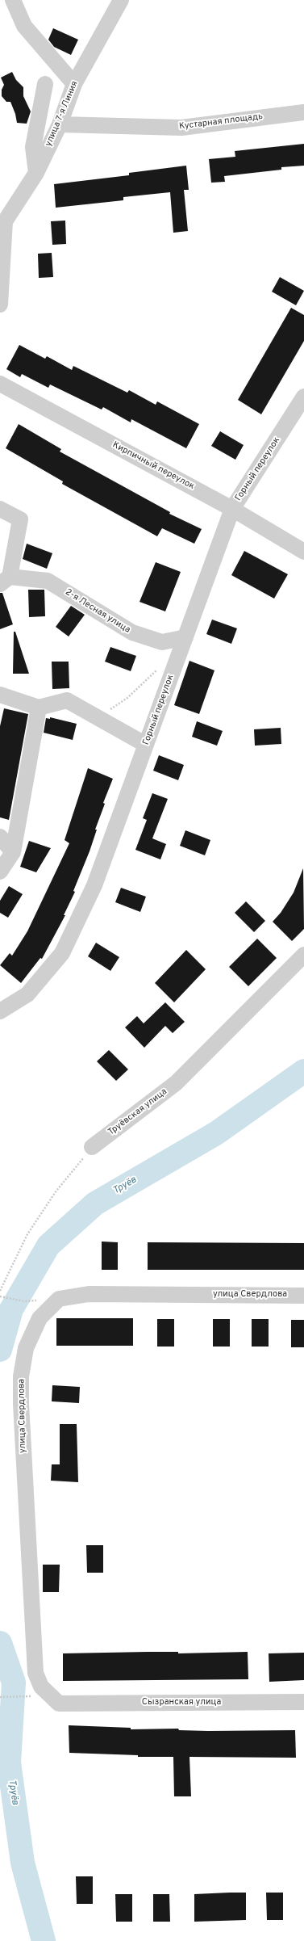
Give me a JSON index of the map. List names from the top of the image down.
{
  "streets": {
    "street": [
      "улица 7-я Линия",
      "Кустарная площадь",
      "Кирпичный переулок",
      "Горный переулок",
      "2-я Лесная улица",
      "Труёвская улица",
      "улица Свердлова",
      "Сызранская улица"
    ]
  },
  "crossings": [
    ["улица 7-я Линия", "Кустарная площадь"],
    ["Кирпичный переулок", "Горный переулок"],
    ["Горный переулок", "2-я Лесная улица"],
    ["улица Свердлова", "Сызранская улица"]
  ],
  "water": ["Труёв"]
}
